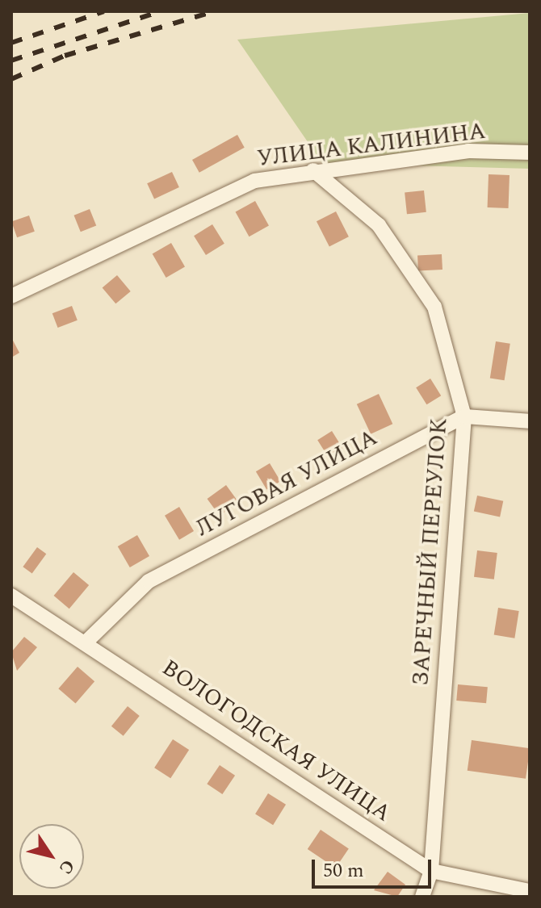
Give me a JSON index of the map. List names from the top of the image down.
{
  "streets": {
    "street": [
      "УЛИЦА КАЛИНИНА",
      "ЛУГОВАЯ УЛИЦА",
      "ЗАРЕЧНЫЙ ПЕРЕУЛОК",
      "ВОЛОГОДСКАЯ УЛИЦА"
    ]
  },
  "crossings": [
    ["УЛИЦА КАЛИНИНА", "ЗАРЕЧНЫЙ ПЕРЕУЛОК"],
    ["ЛУГОВАЯ УЛИЦА", "ЗАРЕЧНЫЙ ПЕРЕУЛОК"],
    ["ЛУГОВАЯ УЛИЦА", "ВОЛОГОДСКАЯ УЛИЦА"],
    ["ЗАРЕЧНЫЙ ПЕРЕУЛОК", "ВОЛОГОДСКАЯ УЛИЦА"]
  ],
  "scale_bar": "50 m",
  "north": "bottom right"
}
